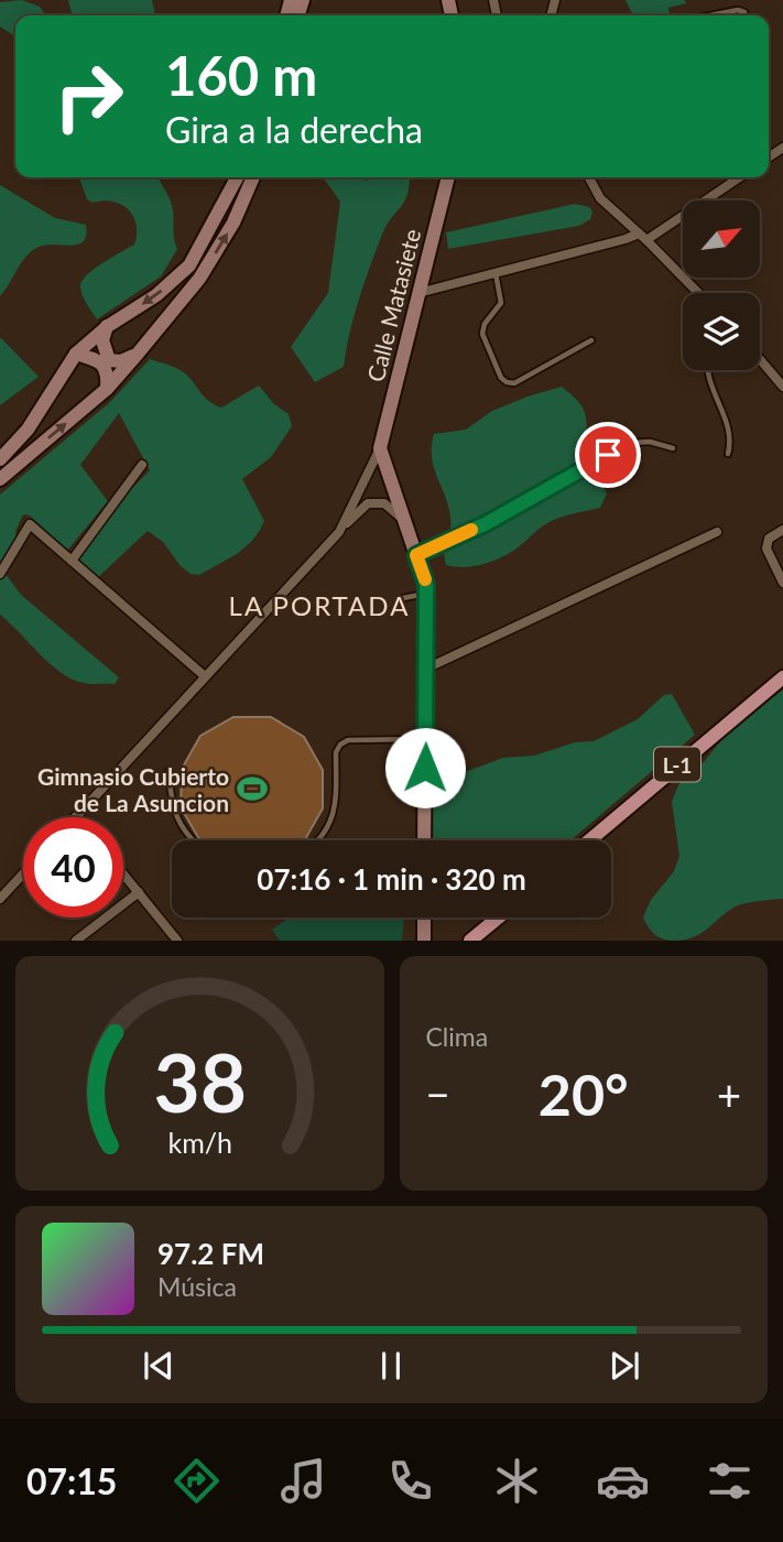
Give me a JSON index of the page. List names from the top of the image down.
{
  "streets": {
    "main road": ["L-1"],
    "street": ["Calle Matasiete"]
  },
  "districts": ["LA PORTADA"],
  "places": {
    "sports": ["Gimnasio Cubierto de La Asuncion"]
  },
  "north": "top right",
  "page": {
    "turn": ["160 m", "Gira a la derecha"],
    "limit": "40",
    "trip": "07:16 · 1 min · 320 m",
    "tile": "Clima",
    "heat": ["−", "20°", "+"],
    "song": ["97.2 FM", "Música"],
    "tabs": "07:15",
    "gauge": ["38", "km/h"]
  }
}
